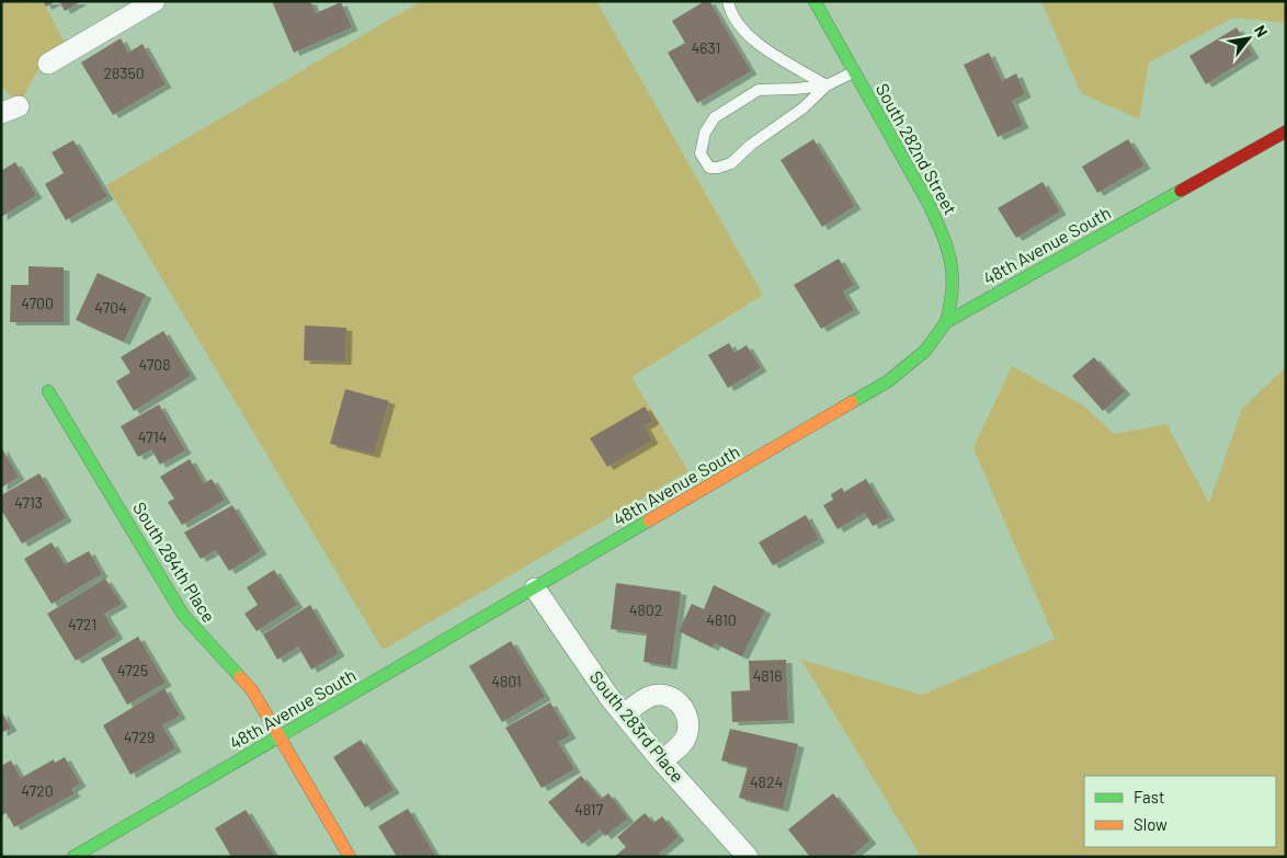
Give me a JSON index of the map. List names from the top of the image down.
{
  "streets": {
    "street": [
      "South 282nd Street",
      "48th Avenue South",
      "South 284th Place",
      "South 283rd Place"
    ]
  },
  "crossings": [
    ["South 282nd Street", "48th Avenue South"],
    ["48th Avenue South", "South 284th Place"],
    ["48th Avenue South", "South 283rd Place"]
  ],
  "house_numbers": [
    "4631",
    "28350",
    "4700",
    "4704",
    "4708",
    "4714",
    "4713",
    "4802",
    "4810",
    "4721",
    "4725",
    "4816",
    "4801",
    "4729",
    "4824",
    "4720",
    "4817"
  ],
  "legend": ["Fast", "Slow"],
  "north": "top right"
}
